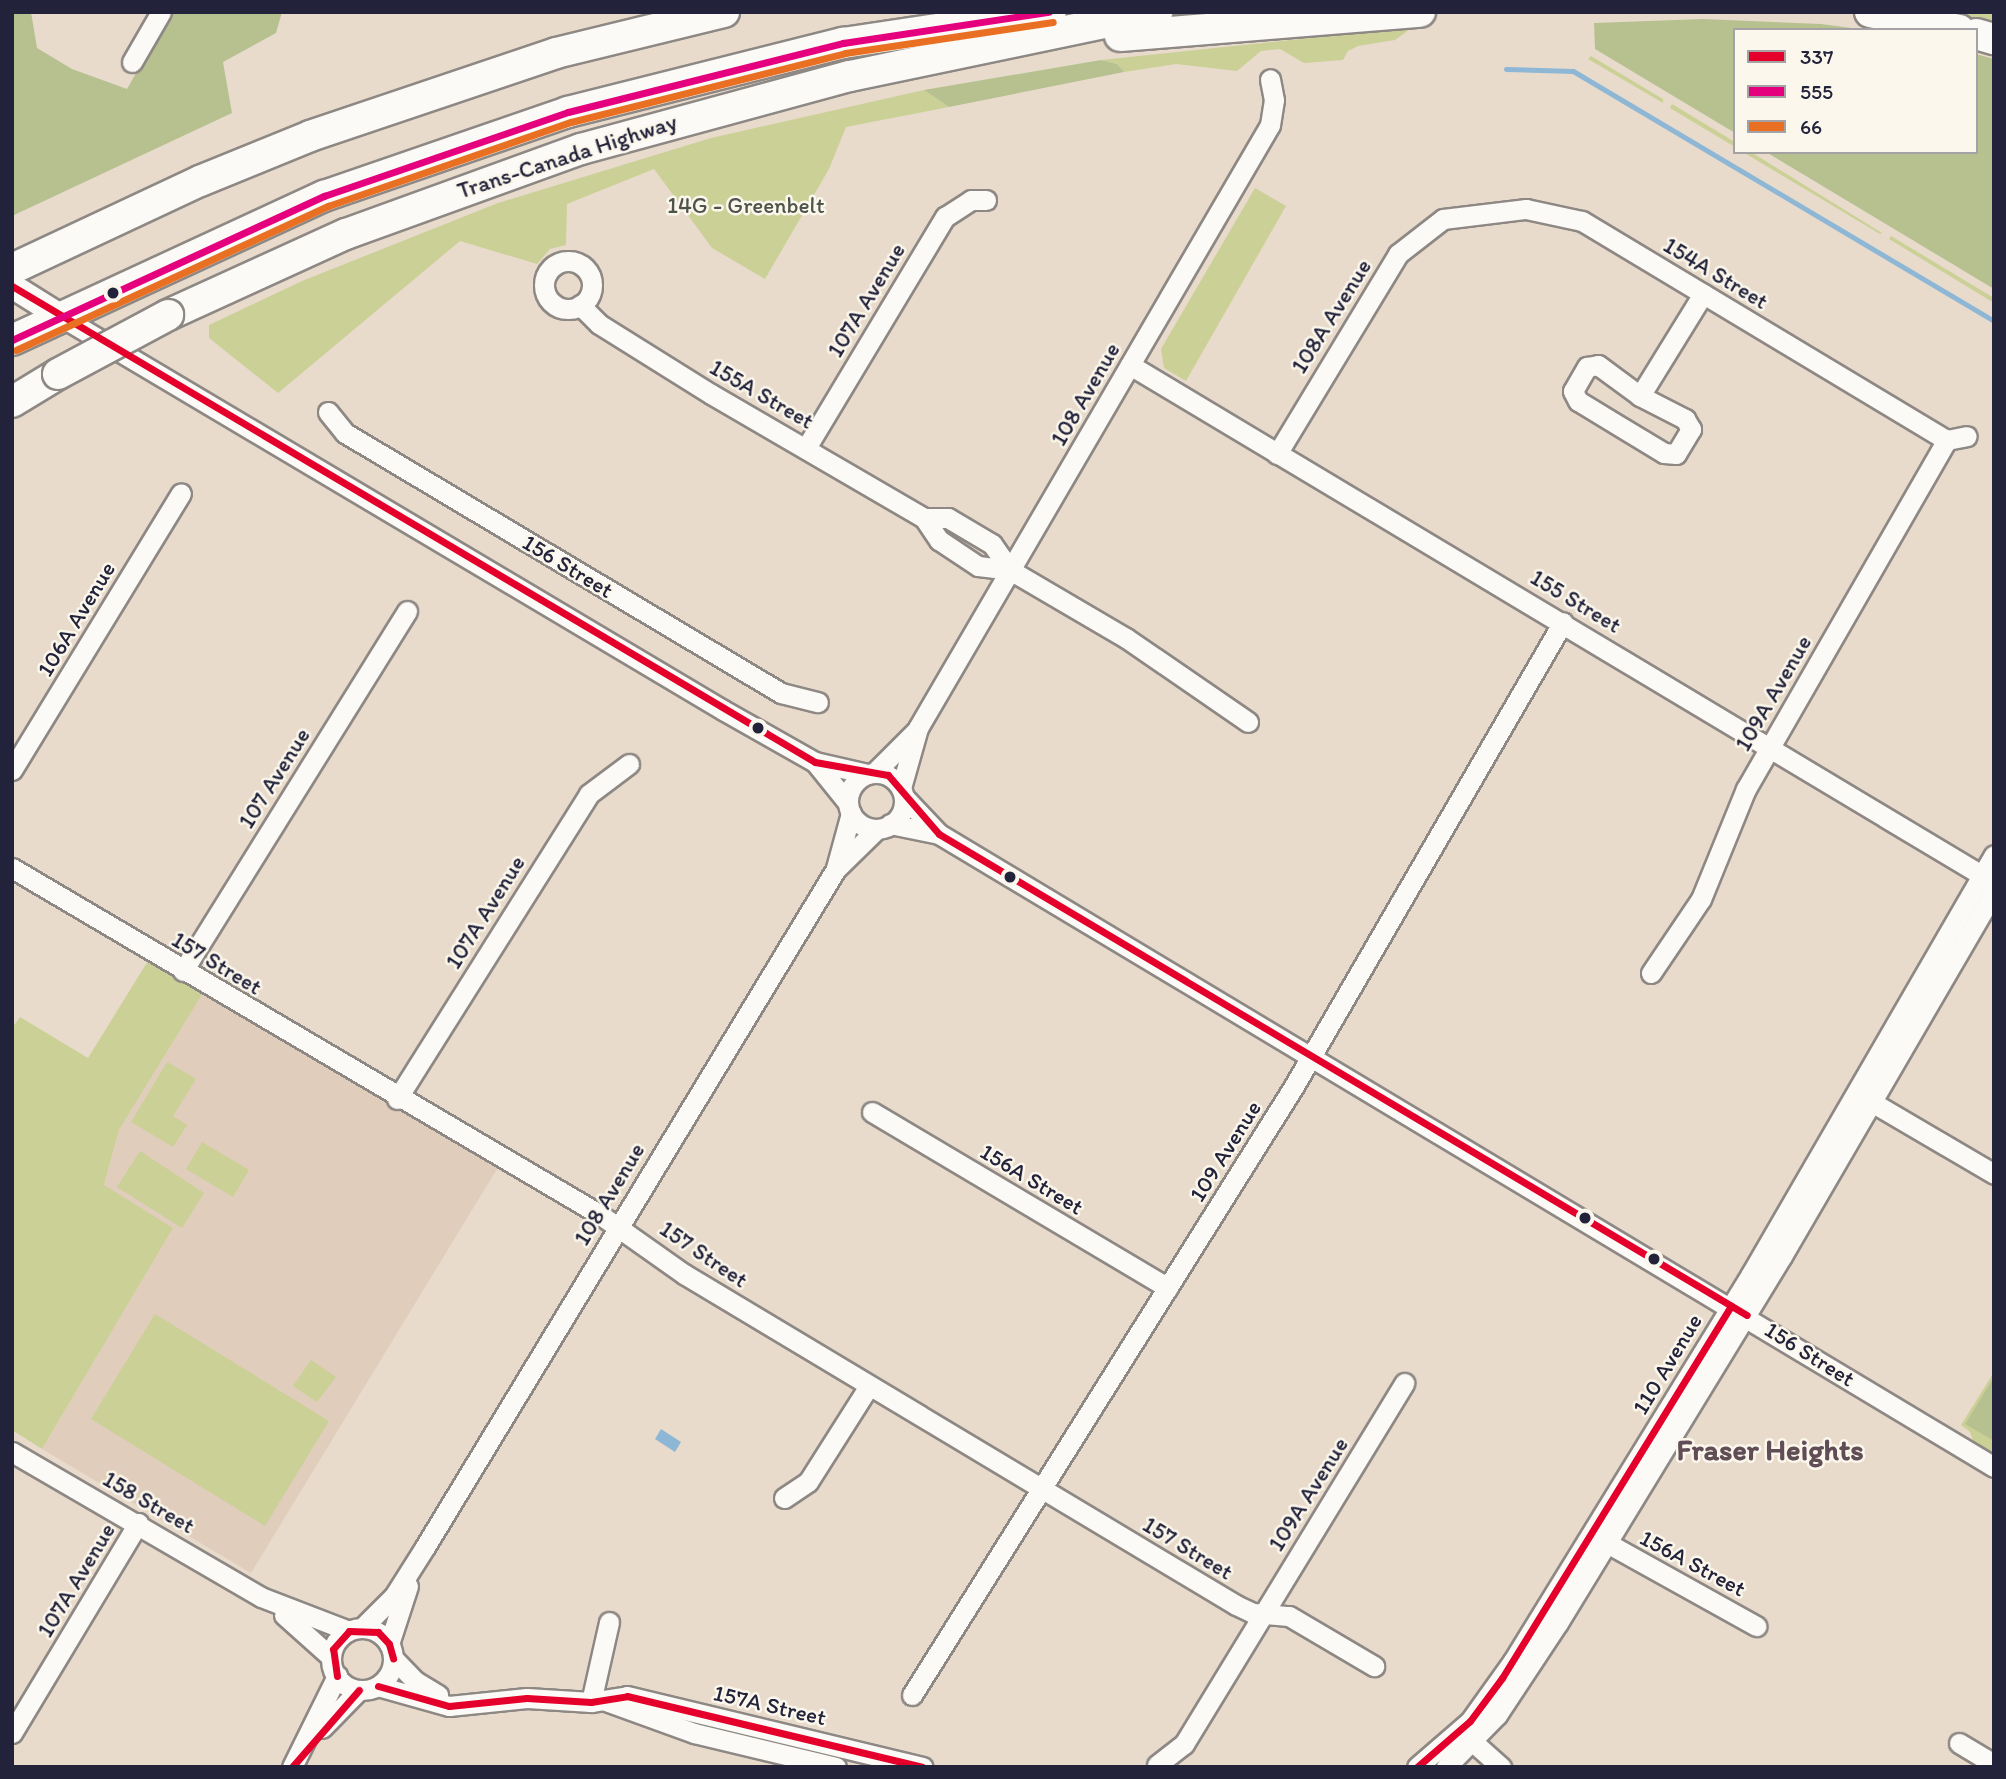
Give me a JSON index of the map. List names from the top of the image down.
{
  "streets": {
    "highway": ["Trans-Canada Highway"],
    "main road": ["156 Street"],
    "street": [
      "154A Street",
      "107A Avenue",
      "108A Avenue",
      "155A Street",
      "108 Avenue",
      "155 Street",
      "106A Avenue",
      "109A Avenue",
      "107 Avenue",
      "157 Street",
      "109 Avenue",
      "156A Street",
      "110 Avenue",
      "158 Street",
      "157A Street"
    ]
  },
  "crossings": [
    ["154A Street", "108A Avenue"],
    ["154A Street", "109A Avenue"],
    ["107A Avenue", "155A Street"],
    ["107A Avenue", "157 Street"],
    ["107A Avenue", "158 Street"],
    ["108A Avenue", "155 Street"],
    ["155A Street", "108 Avenue"],
    ["108 Avenue", "156 Street"],
    ["108 Avenue", "155 Street"],
    ["108 Avenue", "157 Street"],
    ["108 Avenue", "158 Street"],
    ["108 Avenue", "157A Street"],
    ["156 Street", "109 Avenue"],
    ["156 Street", "110 Avenue"],
    ["155 Street", "109A Avenue"],
    ["155 Street", "109 Avenue"],
    ["155 Street", "110 Avenue"],
    ["109A Avenue", "157 Street"],
    ["107 Avenue", "157 Street"],
    ["157 Street", "109 Avenue"],
    ["109 Avenue", "156A Street"],
    ["156A Street", "110 Avenue"],
    ["158 Street", "157A Street"]
  ],
  "districts": ["Fraser Heights"],
  "parks": ["14G - Greenbelt"],
  "lines": ["transit line 555", "transit line 66", "transit line 337"],
  "legend": ["337", "555", "66"]
}
